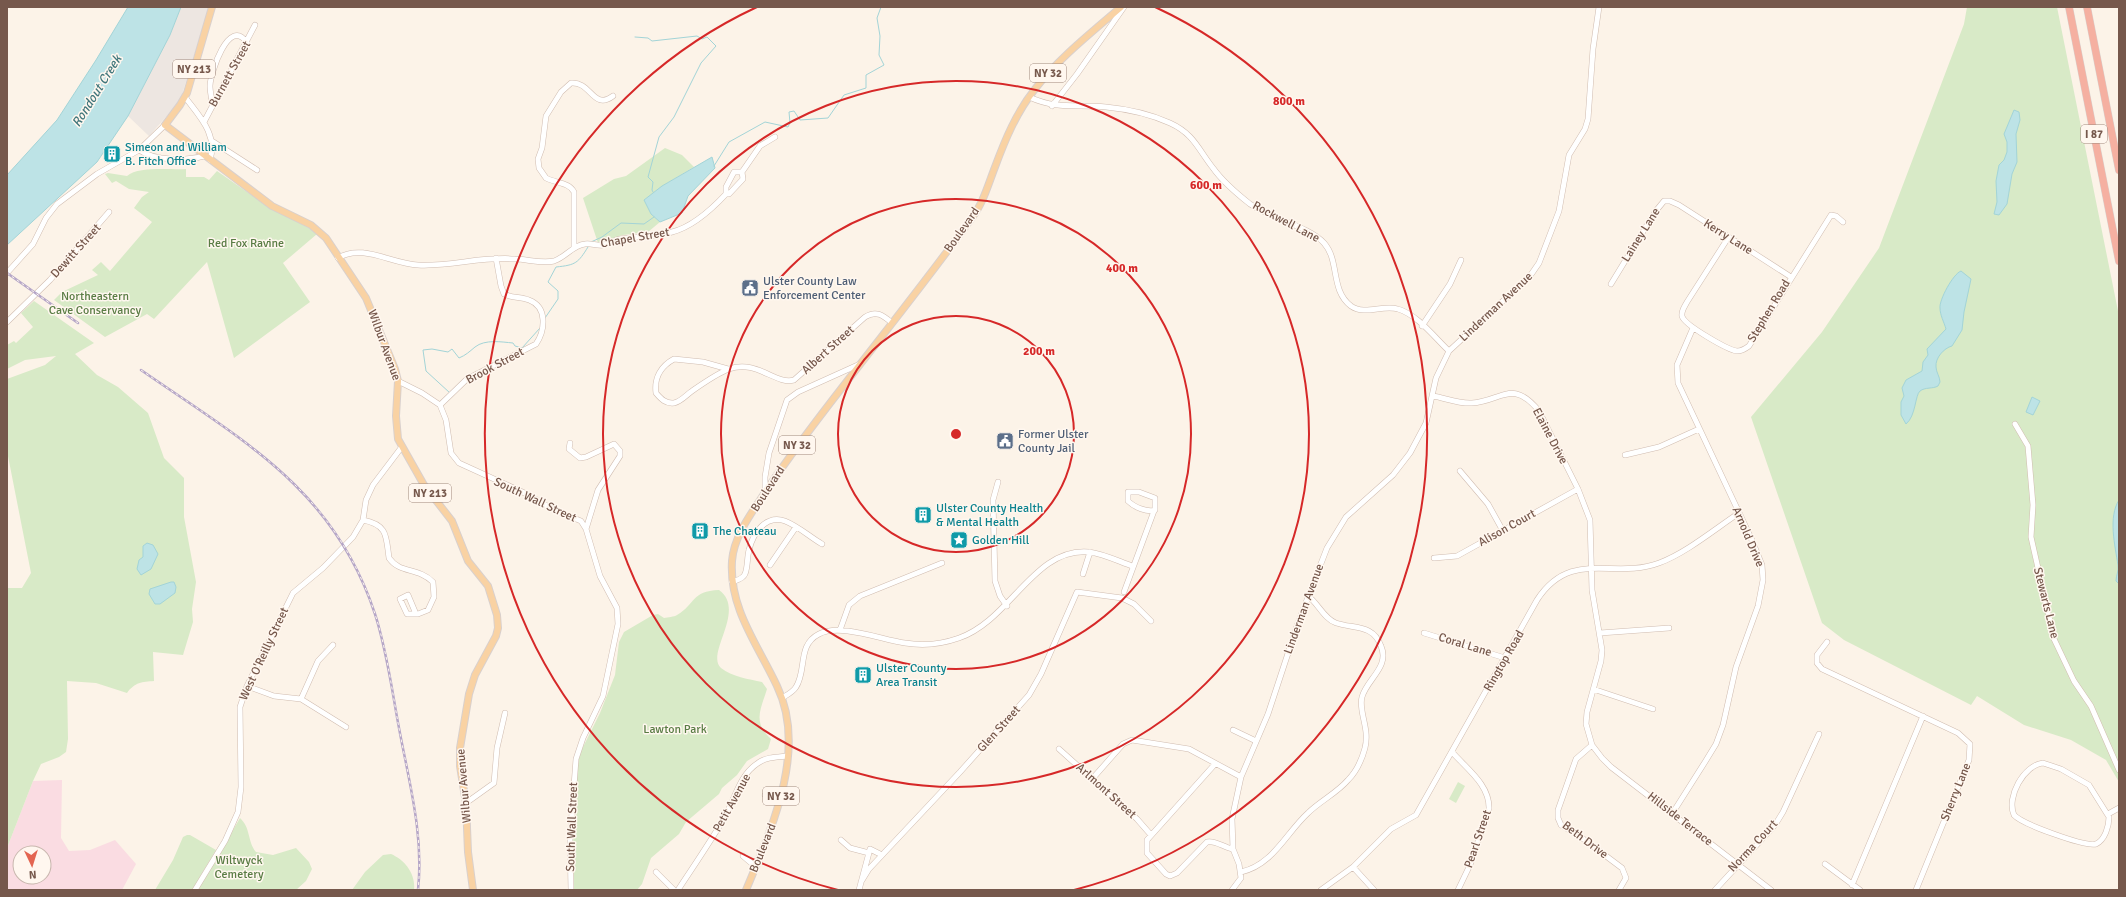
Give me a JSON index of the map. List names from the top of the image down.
{
  "streets": {
    "highway": ["I 87"],
    "main road": [
      "NY 213",
      "NY 32",
      "Boulevard",
      "Wilbur Avenue"
    ],
    "street": [
      "Burnett Street",
      "Rockwell Lane",
      "Lainey Lane",
      "Kerry Lane",
      "Chapel Street",
      "Dewitt Street",
      "Linderman Avenue",
      "Stephen Road",
      "Albert Street",
      "Brook Street",
      "Elaine Drive",
      "South Wall Street",
      "Alison Court",
      "Arnold Drive",
      "Stewarts Lane",
      "Coral Lane",
      "West O'Reilly Street",
      "Ringtop Road",
      "Glen Street",
      "Arlmont Street",
      "Sherry Lane",
      "Petit Avenue",
      "Hillside Terrace",
      "Pearl Street",
      "Beth Drive",
      "Norma Court"
    ]
  },
  "crossings": [
    ["NY 213", "Wilbur Avenue"],
    ["NY 32", "Rockwell Lane"],
    ["NY 32", "Boulevard"],
    ["Rockwell Lane", "Boulevard"],
    ["Rockwell Lane", "Linderman Avenue"],
    ["Boulevard", "Albert Street"],
    ["Boulevard", "Petit Avenue"],
    ["Lainey Lane", "Kerry Lane"],
    ["Kerry Lane", "Stephen Road"],
    ["Chapel Street", "Wilbur Avenue"],
    ["Chapel Street", "Brook Street"],
    ["Linderman Avenue", "Elaine Drive"],
    ["Stephen Road", "Arnold Drive"],
    ["Wilbur Avenue", "West O'Reilly Street"],
    ["Brook Street", "South Wall Street"],
    ["Elaine Drive", "Alison Court"],
    ["Elaine Drive", "Ringtop Road"],
    ["Elaine Drive", "Hillside Terrace"],
    ["Elaine Drive", "Beth Drive"],
    ["Arnold Drive", "Ringtop Road"],
    ["Arnold Drive", "Hillside Terrace"],
    ["Coral Lane", "Ringtop Road"],
    ["Ringtop Road", "Pearl Street"],
    ["Hillside Terrace", "Beth Drive"],
    ["Hillside Terrace", "Norma Court"]
  ],
  "water": ["Rondout Creek"],
  "parks": [
    "Red Fox Ravine",
    "Northeastern Cave Conservancy",
    "Lawton Park",
    "Wiltwyck Cemetery"
  ],
  "places": {
    "building": [
      "Simeon and William B. Fitch Office",
      "Ulster County Health & Mental Health",
      "The Chateau",
      "Ulster County Area Transit"
    ],
    "public building": ["Ulster County Law Enforcement Center", "Former Ulster County Jail"],
    "place": ["Golden Hill"]
  },
  "north": "bottom",
  "rings": [
    "800 m",
    "600 m",
    "400 m",
    "200 m"
  ]
}
